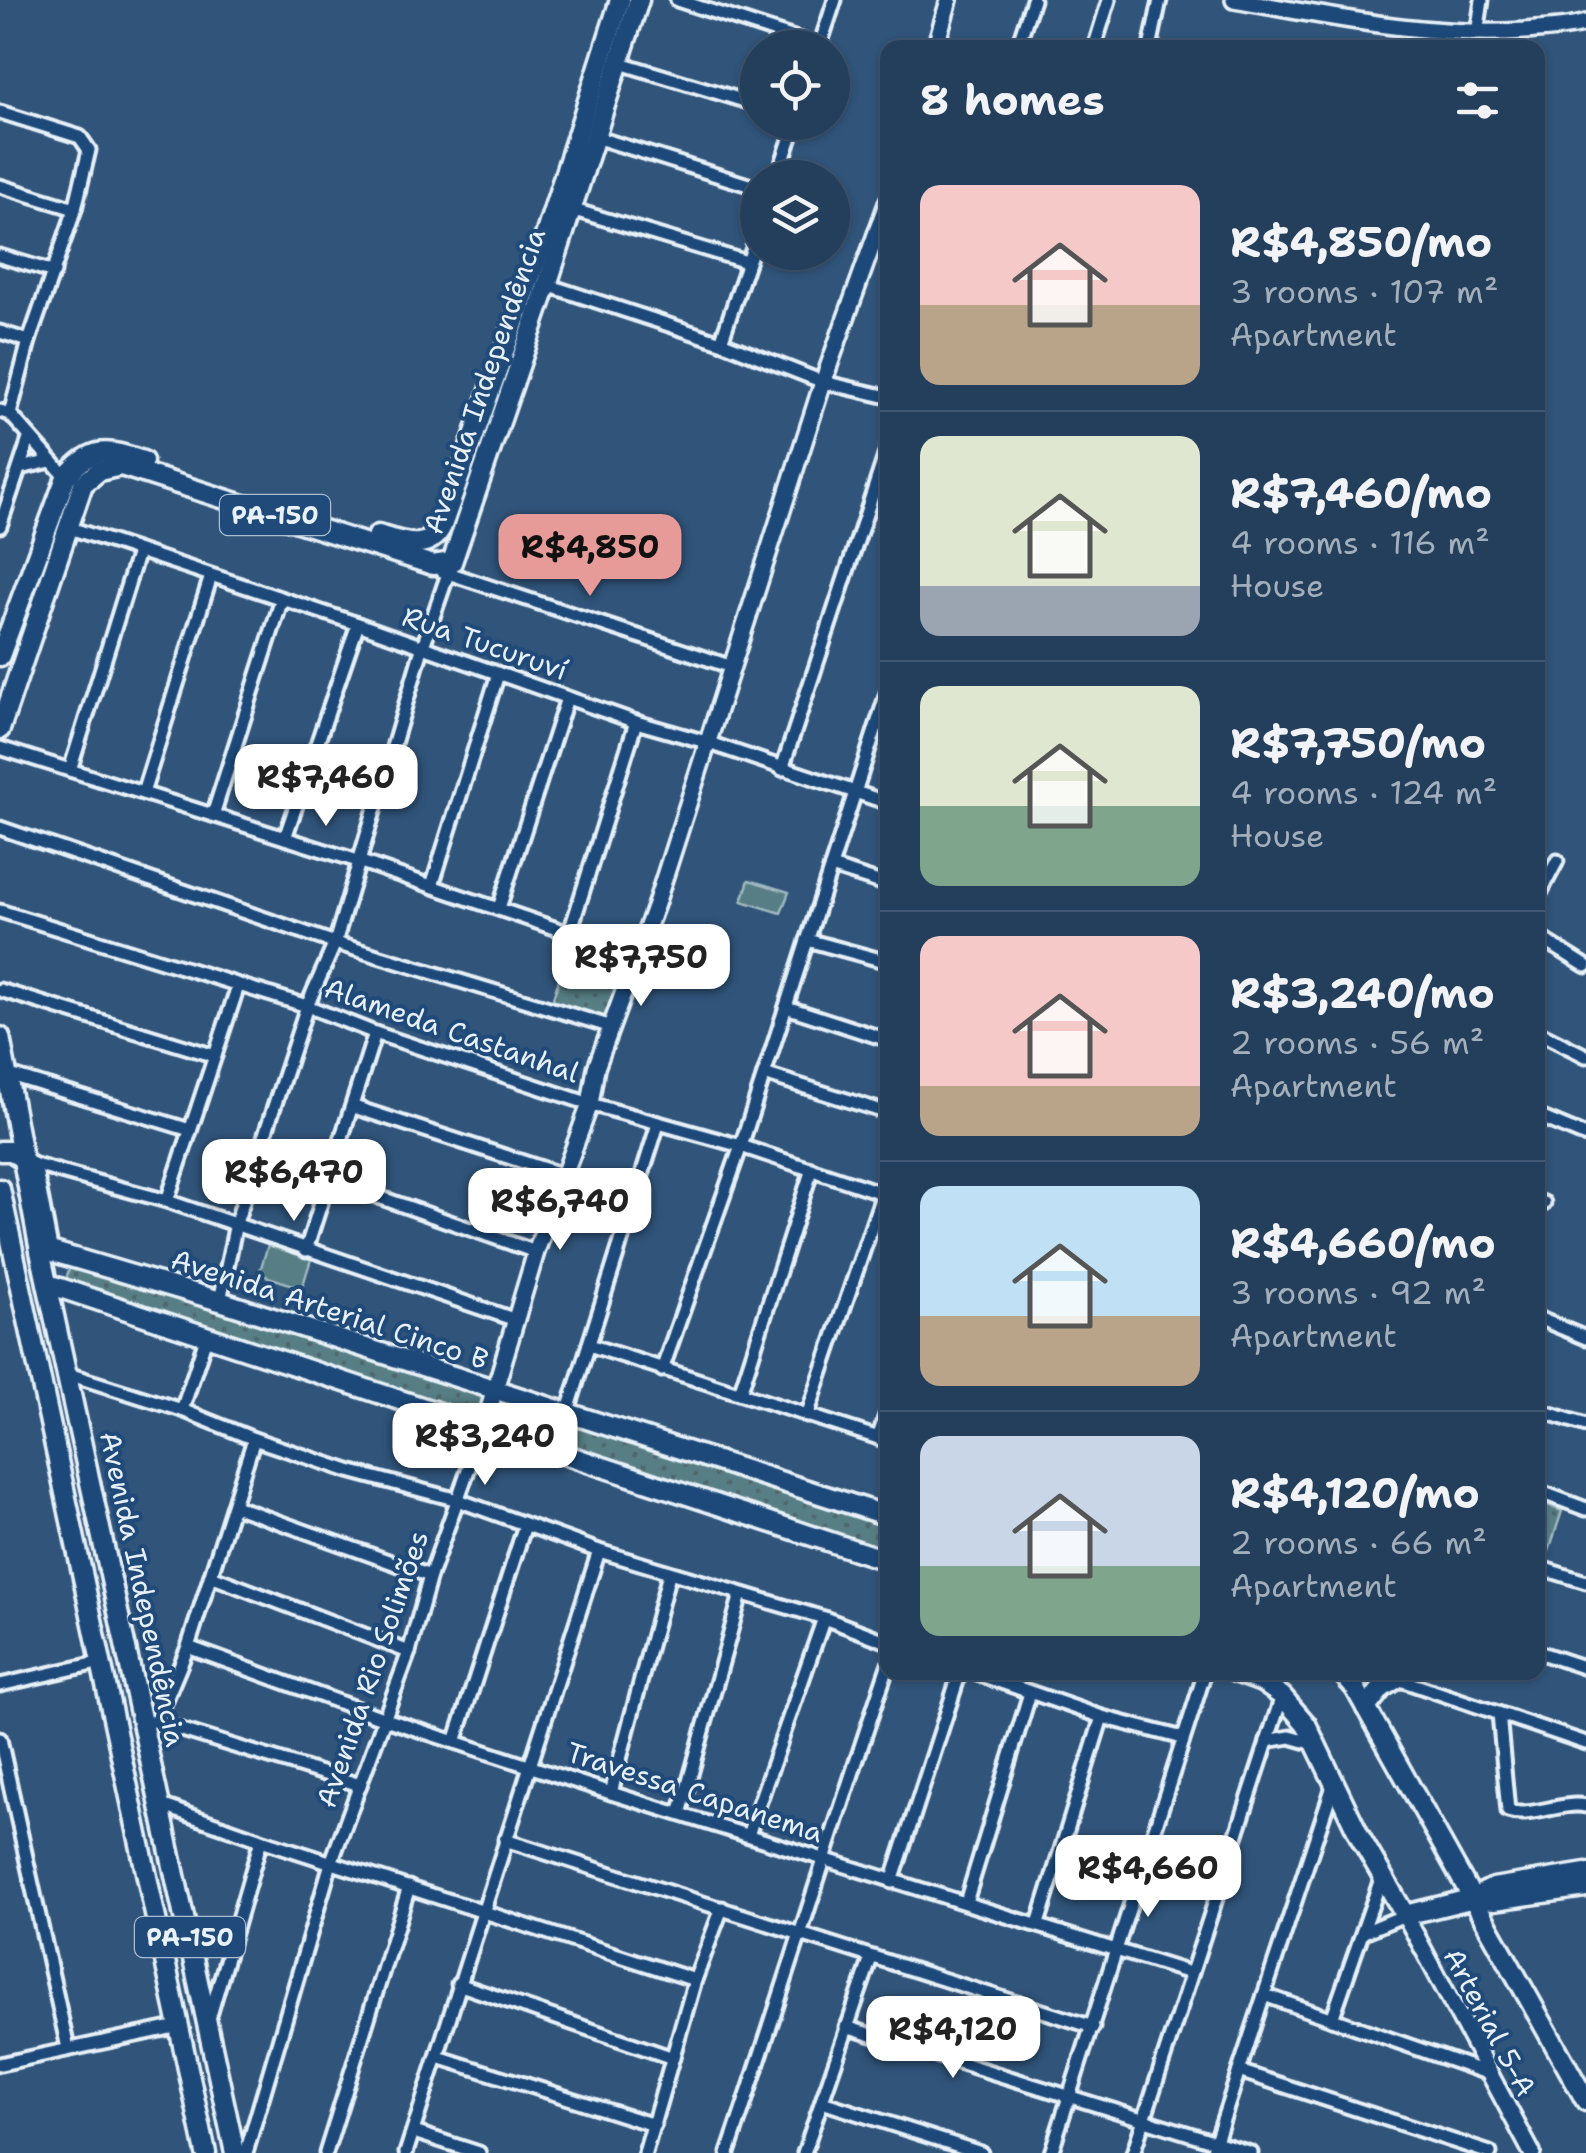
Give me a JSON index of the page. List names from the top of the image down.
{
  "streets": {
    "main road": [
      "Avenida Independência",
      "PA-150",
      "Avenida Arterial Cinco B",
      "Avenida Rio Solimões",
      "Arterial 5-A"
    ],
    "street": ["Rua Tucuruví", "Alameda Castanhal", "Travessa Capanema"]
  },
  "crossings": [
    ["Avenida Independência", "Rua Tucuruví"],
    ["Avenida Independência", "Avenida Arterial Cinco B"],
    ["Rua Tucuruví", "Avenida Rio Solimões"],
    ["Alameda Castanhal", "Avenida Rio Solimões"],
    ["Avenida Arterial Cinco B", "Avenida Rio Solimões"],
    ["Avenida Rio Solimões", "Travessa Capanema"]
  ],
  "page": {
    "heading": "8 homes",
    "list": [
      {
        "name": "R$4,850/mo",
        "note": "3 rooms · 107 m² · Apartment"
      },
      {
        "name": "R$7,460/mo",
        "note": "4 rooms · 116 m² · House"
      },
      {
        "name": "R$7,750/mo",
        "note": "4 rooms · 124 m² · House"
      },
      {
        "name": "R$3,240/mo",
        "note": "2 rooms · 56 m² · Apartment"
      },
      {
        "name": "R$4,660/mo",
        "note": "3 rooms · 92 m² · Apartment"
      },
      {
        "name": "R$4,120/mo",
        "note": "2 rooms · 66 m² · Apartment"
      }
    ],
    "price": [
      "R$4,850",
      "R$7,460",
      "R$7,750",
      "R$6,470",
      "R$6,740",
      "R$3,240",
      "R$4,660",
      "R$4,120"
    ]
  }
}
